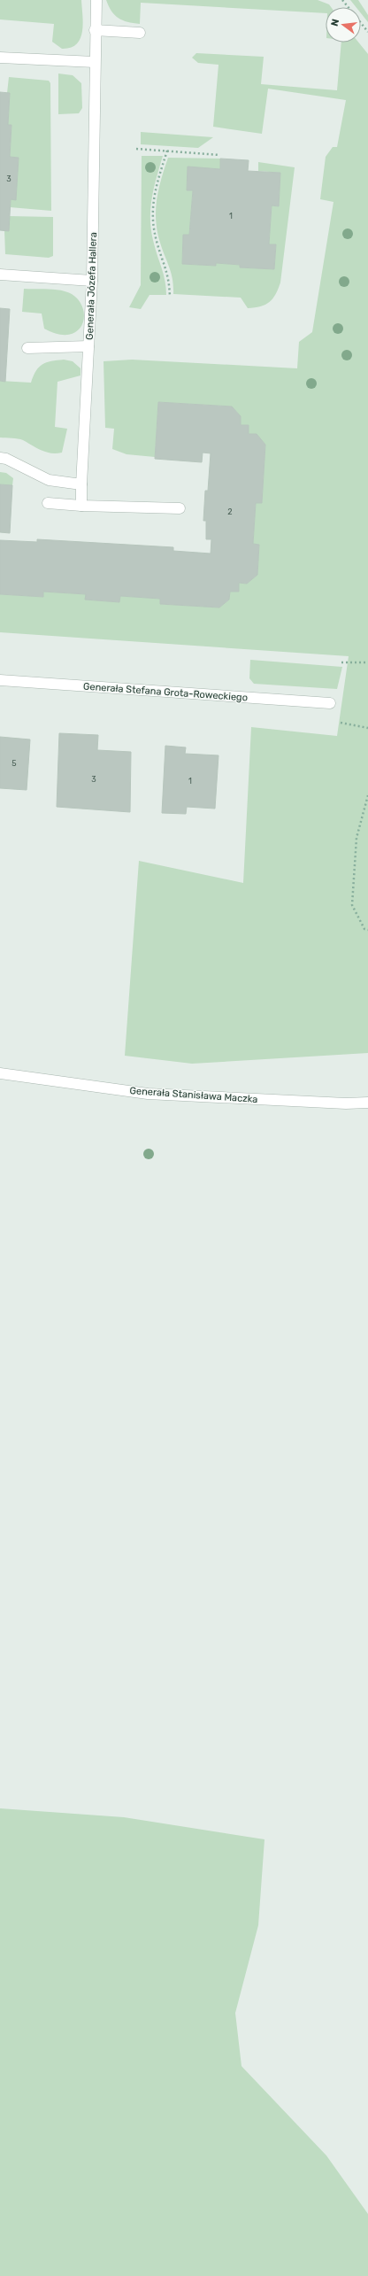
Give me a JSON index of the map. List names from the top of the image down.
{
  "streets": {
    "street": ["Generała Józefa Hallera", "Generała Stefana Grota-Roweckiego", "Generała Stanisława Maczka"]
  },
  "house_numbers": [
    "3",
    "1",
    "2",
    "5",
    "3",
    "1"
  ],
  "north": "left"
}
